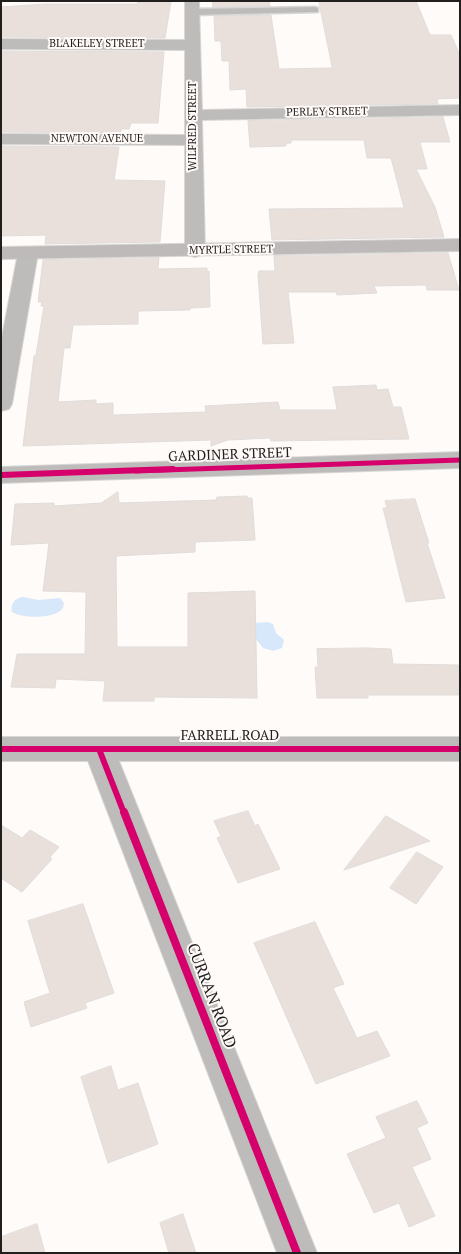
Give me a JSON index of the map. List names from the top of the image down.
{
  "streets": {
    "main road": ["MYRTLE STREET"],
    "street": [
      "BLAKELEY STREET",
      "PERLEY STREET",
      "WILFRED STREET",
      "NEWTON AVENUE",
      "GARDINER STREET",
      "FARRELL ROAD",
      "CURRAN ROAD"
    ]
  },
  "crossings": [
    ["BLAKELEY STREET", "WILFRED STREET"],
    ["PERLEY STREET", "WILFRED STREET"],
    ["WILFRED STREET", "NEWTON AVENUE"],
    ["WILFRED STREET", "MYRTLE STREET"],
    ["FARRELL ROAD", "CURRAN ROAD"]
  ]
}
